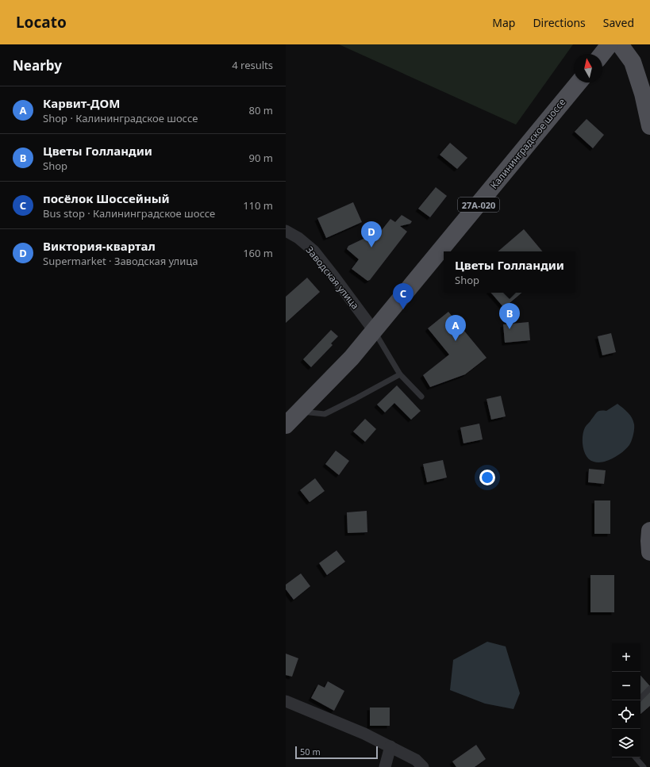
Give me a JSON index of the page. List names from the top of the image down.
{
  "streets": {
    "main road": ["Калининградское шоссе", "27А-020"],
    "street": ["Заводская улица"]
  },
  "crossings": [
    ["Калининградское шоссе", "Заводская улица"]
  ],
  "scale_bar": "50 m",
  "north": "top",
  "page": {
    "header": "Locato",
    "nav": ["Map", "Directions", "Saved"],
    "heading": ["Nearby", "4 results"],
    "list": [
      {
        "mark": "A",
        "name": "Карвит-ДОМ",
        "note": "Shop · Калининградское шоссе",
        "value": "80 m"
      },
      {
        "mark": "B",
        "name": "Цветы Голландии",
        "note": "Shop",
        "value": "90 m"
      },
      {
        "mark": "C",
        "name": "посёлок Шоссейный",
        "note": "Bus stop · Калининградское шоссе",
        "value": "110 m"
      },
      {
        "mark": "D",
        "name": "Виктория-квартал",
        "note": "Supermarket · Заводская улица",
        "value": "160 m"
      }
    ],
    "pins": [
      "D",
      "C",
      "B",
      "A"
    ],
    "popup": ["Цветы Голландии", "Shop"],
    "map_buttons": ["+", "−"],
    "scale": "50 m"
  }
}
